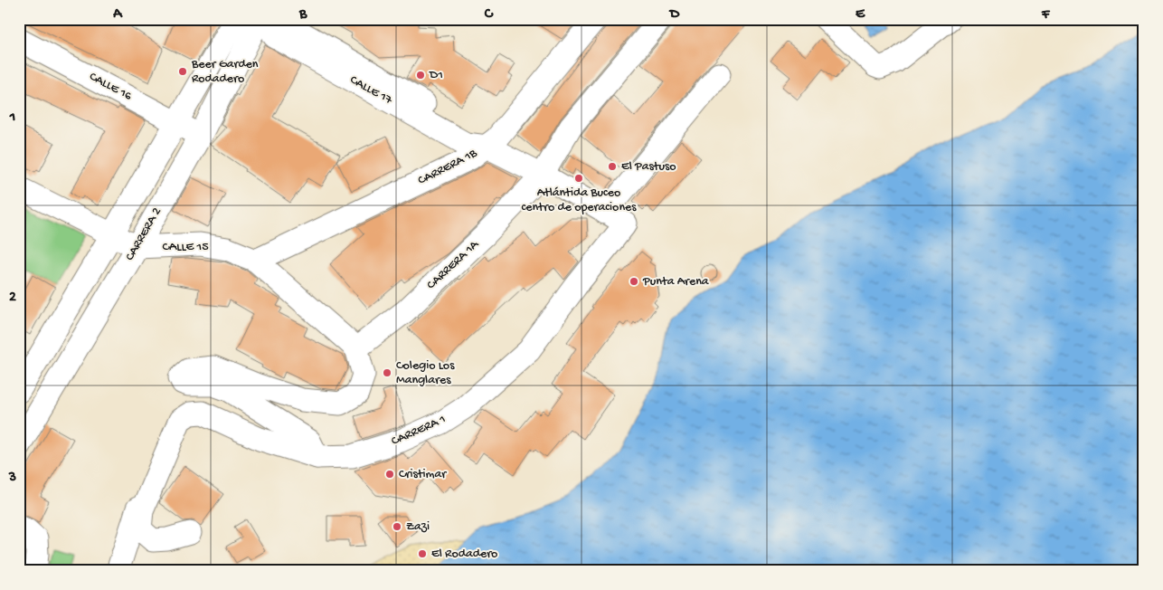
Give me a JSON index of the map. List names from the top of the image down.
{
  "streets": {
    "street": [
      "CALLE 16",
      "CALLE 17",
      "CARRERA 1B",
      "CARRERA 2",
      "CALLE 15",
      "CARRERA 1A",
      "CARRERA 1"
    ]
  },
  "crossings": [
    ["CALLE 16", "CARRERA 2"],
    ["CALLE 17", "CARRERA 1B"],
    ["CALLE 17", "CARRERA 1A"],
    ["CALLE 17", "CARRERA 1"],
    ["CARRERA 1B", "CALLE 15"],
    ["CARRERA 2", "CALLE 15"],
    ["CALLE 15", "CARRERA 1A"]
  ],
  "places": [
    "Beer Garden Rodadero",
    "D1",
    "El Pastuso",
    "Atlántida Buceo centro de operaciones",
    "Punta Arena",
    "Colegio Los Manglares",
    "Cristimar",
    "Zazi",
    "El Rodadero"
  ],
  "grid": {
    "columns": [
      "A",
      "B",
      "C",
      "D",
      "E",
      "F"
    ],
    "rows": ["1", "2", "3"]
  }
}
